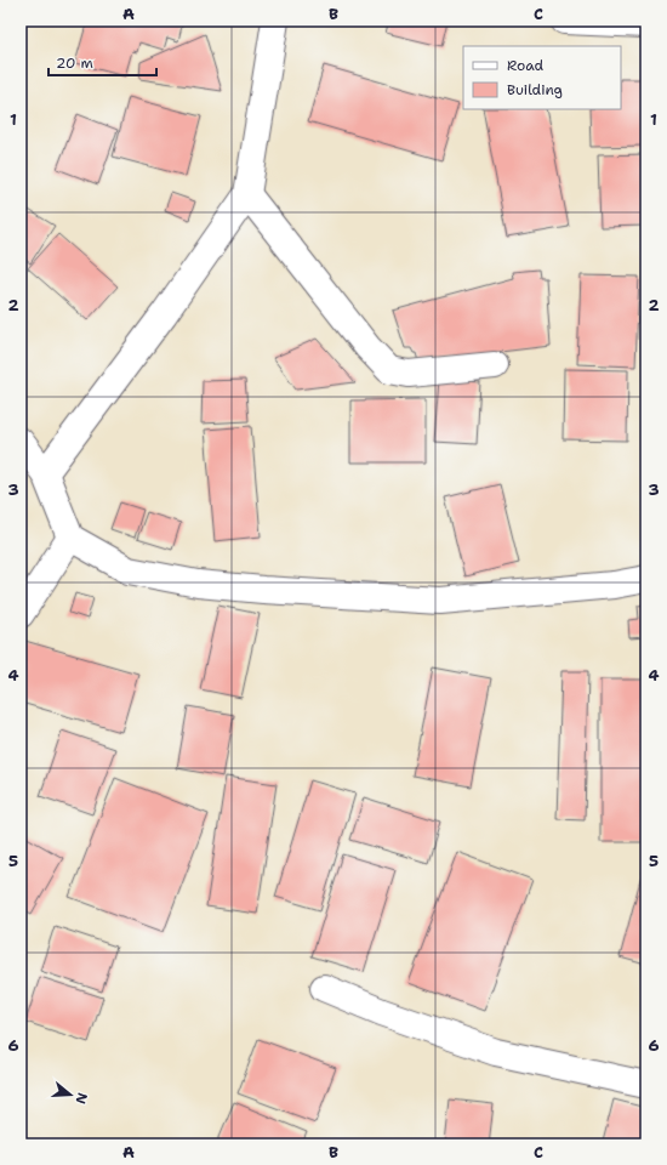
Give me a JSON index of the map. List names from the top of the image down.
{
  "legend": ["Road", "Building"],
  "scale_bar": "20 m",
  "north": "right",
  "grid": {
    "columns": ["A", "B", "C"],
    "rows": [
      "1",
      "2",
      "3",
      "4",
      "5",
      "6"
    ]
  }
}
